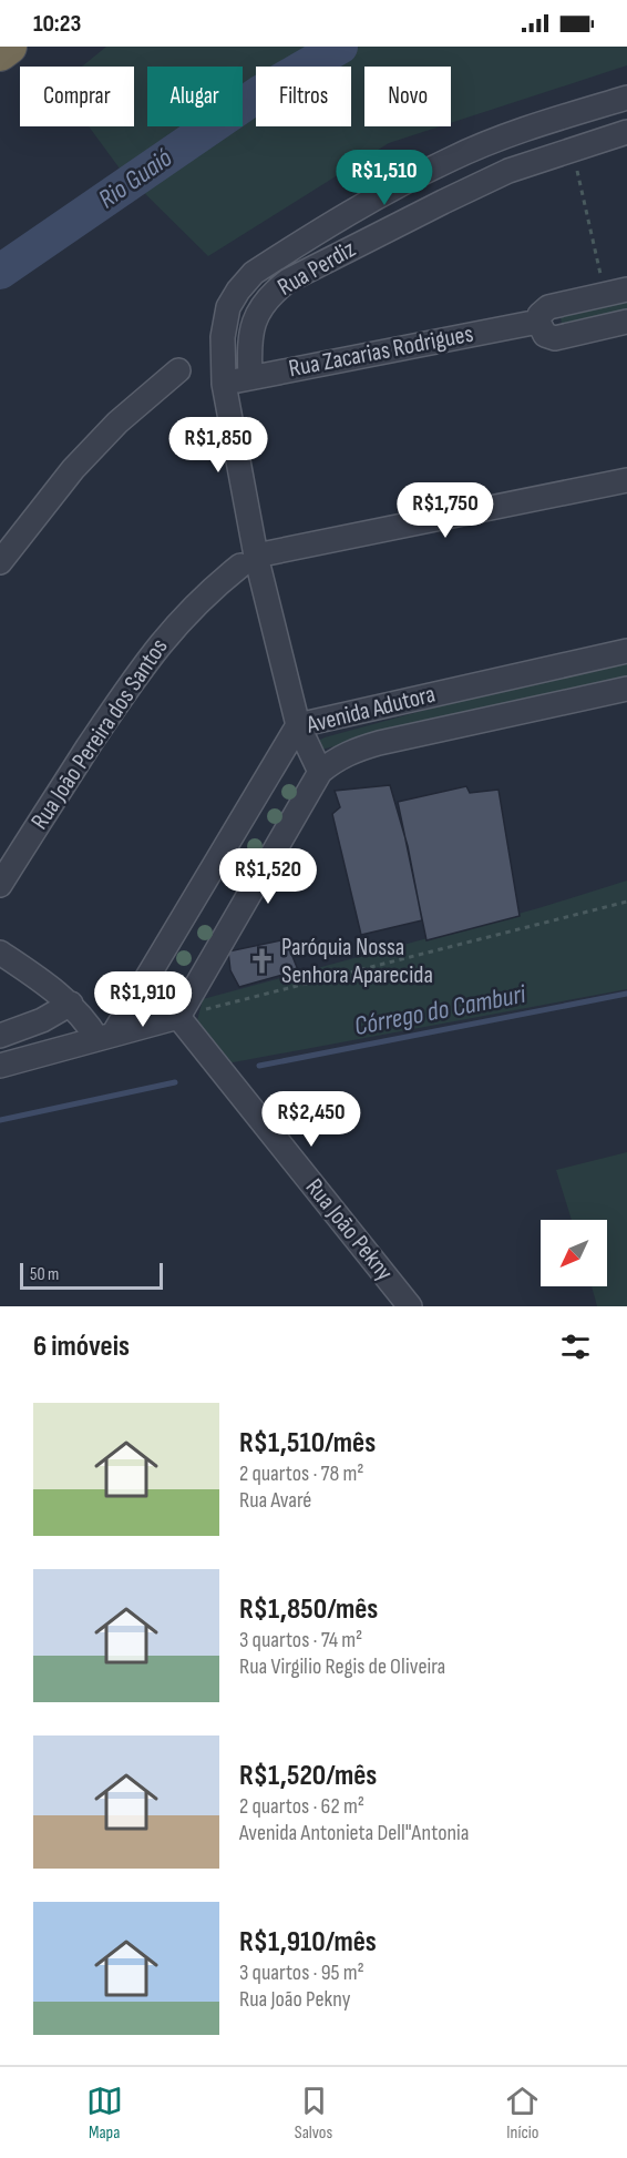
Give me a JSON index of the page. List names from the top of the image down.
{
  "streets": {
    "street": [
      "Rua Perdiz",
      "Rua Zacarias Rodrigues",
      "Avenida Adutora",
      "Rua João Pereira dos Santos",
      "Rua João Pekny"
    ]
  },
  "crossings": [
    ["Rua Perdiz", "Rua Zacarias Rodrigues"]
  ],
  "water": ["Rio Guaió", "Córrego do Camburi"],
  "places": {
    "church": ["Paróquia Nossa Senhora Aparecida"]
  },
  "scale_bar": "50 m",
  "north": "bottom left",
  "page": {
    "status": "10:23",
    "chip": [
      "Comprar",
      "Alugar",
      "Filtros",
      "Novo"
    ],
    "price": [
      "R$1,510",
      "R$1,850",
      "R$1,750",
      "R$1,520",
      "R$1,910",
      "R$2,450"
    ],
    "scale": "50 m",
    "heading": "6 imóveis",
    "list": [
      {
        "name": "R$1,510/mês",
        "note": "2 quartos · 78 m² · Rua Avaré"
      },
      {
        "name": "R$1,850/mês",
        "note": "3 quartos · 74 m² · Rua Virgilio Regis de Oliveira"
      },
      {
        "name": "R$1,520/mês",
        "note": "2 quartos · 62 m² · Avenida Antonieta Dell\"Antonia"
      },
      {
        "name": "R$1,910/mês",
        "note": "3 quartos · 95 m² · Rua João Pekny"
      }
    ],
    "tabs": ["Mapa", "Salvos", "Início"]
  }
}
